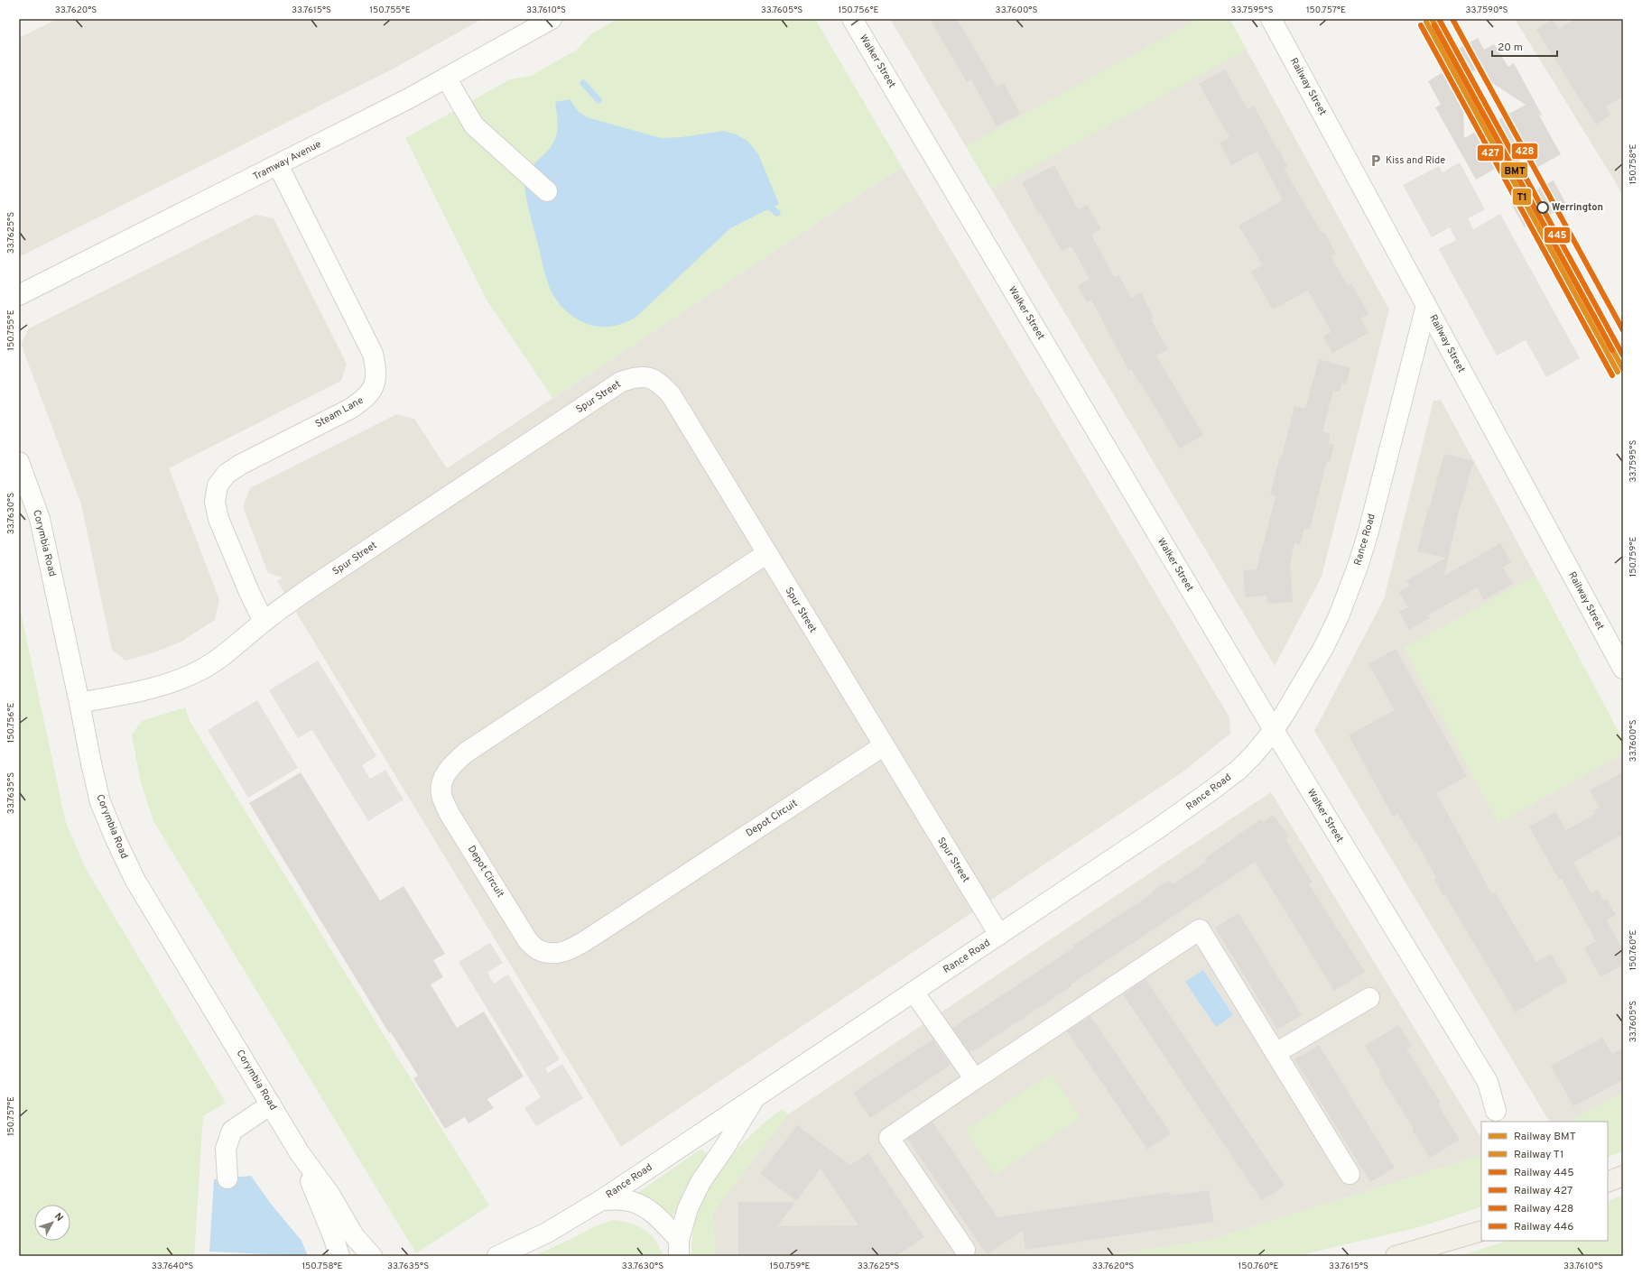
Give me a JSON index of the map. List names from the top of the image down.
{
  "streets": {
    "street": [
      "Walker Street",
      "Railway Street",
      "Tramway Avenue",
      "Spur Street",
      "Steam Lane",
      "Rance Road",
      "Corymbia Road",
      "Depot Circuit"
    ]
  },
  "crossings": [
    ["Walker Street", "Rance Road"],
    ["Railway Street", "Rance Road"],
    ["Tramway Avenue", "Steam Lane"],
    ["Spur Street", "Steam Lane"],
    ["Spur Street", "Rance Road"],
    ["Spur Street", "Corymbia Road"],
    ["Spur Street", "Depot Circuit"]
  ],
  "places": {
    "parking": ["Kiss and Ride"],
    "other": ["Werrington"]
  },
  "lines": [
    "rail line BMT",
    "rail line 445",
    "rail line 428",
    "rail line T1",
    "rail line 427",
    "rail line 446"
  ],
  "legend": [
    "Railway BMT",
    "Railway T1",
    "Railway 445",
    "Railway 427",
    "Railway 428",
    "Railway 446"
  ],
  "scale_bar": "20 m",
  "north": "top right",
  "coordinates": [
    "33.7620°S",
    "33.7615°S",
    "150.755°E",
    "33.7610°S",
    "33.7605°S",
    "150.756°E",
    "33.7600°S",
    "33.7595°S",
    "150.757°E",
    "33.7590°S",
    "150.758°E",
    "33.7625°S",
    "33.7630°S",
    "150.759°E",
    "33.7635°S",
    "150.760°E",
    "33.7640°S"
  ]
}
